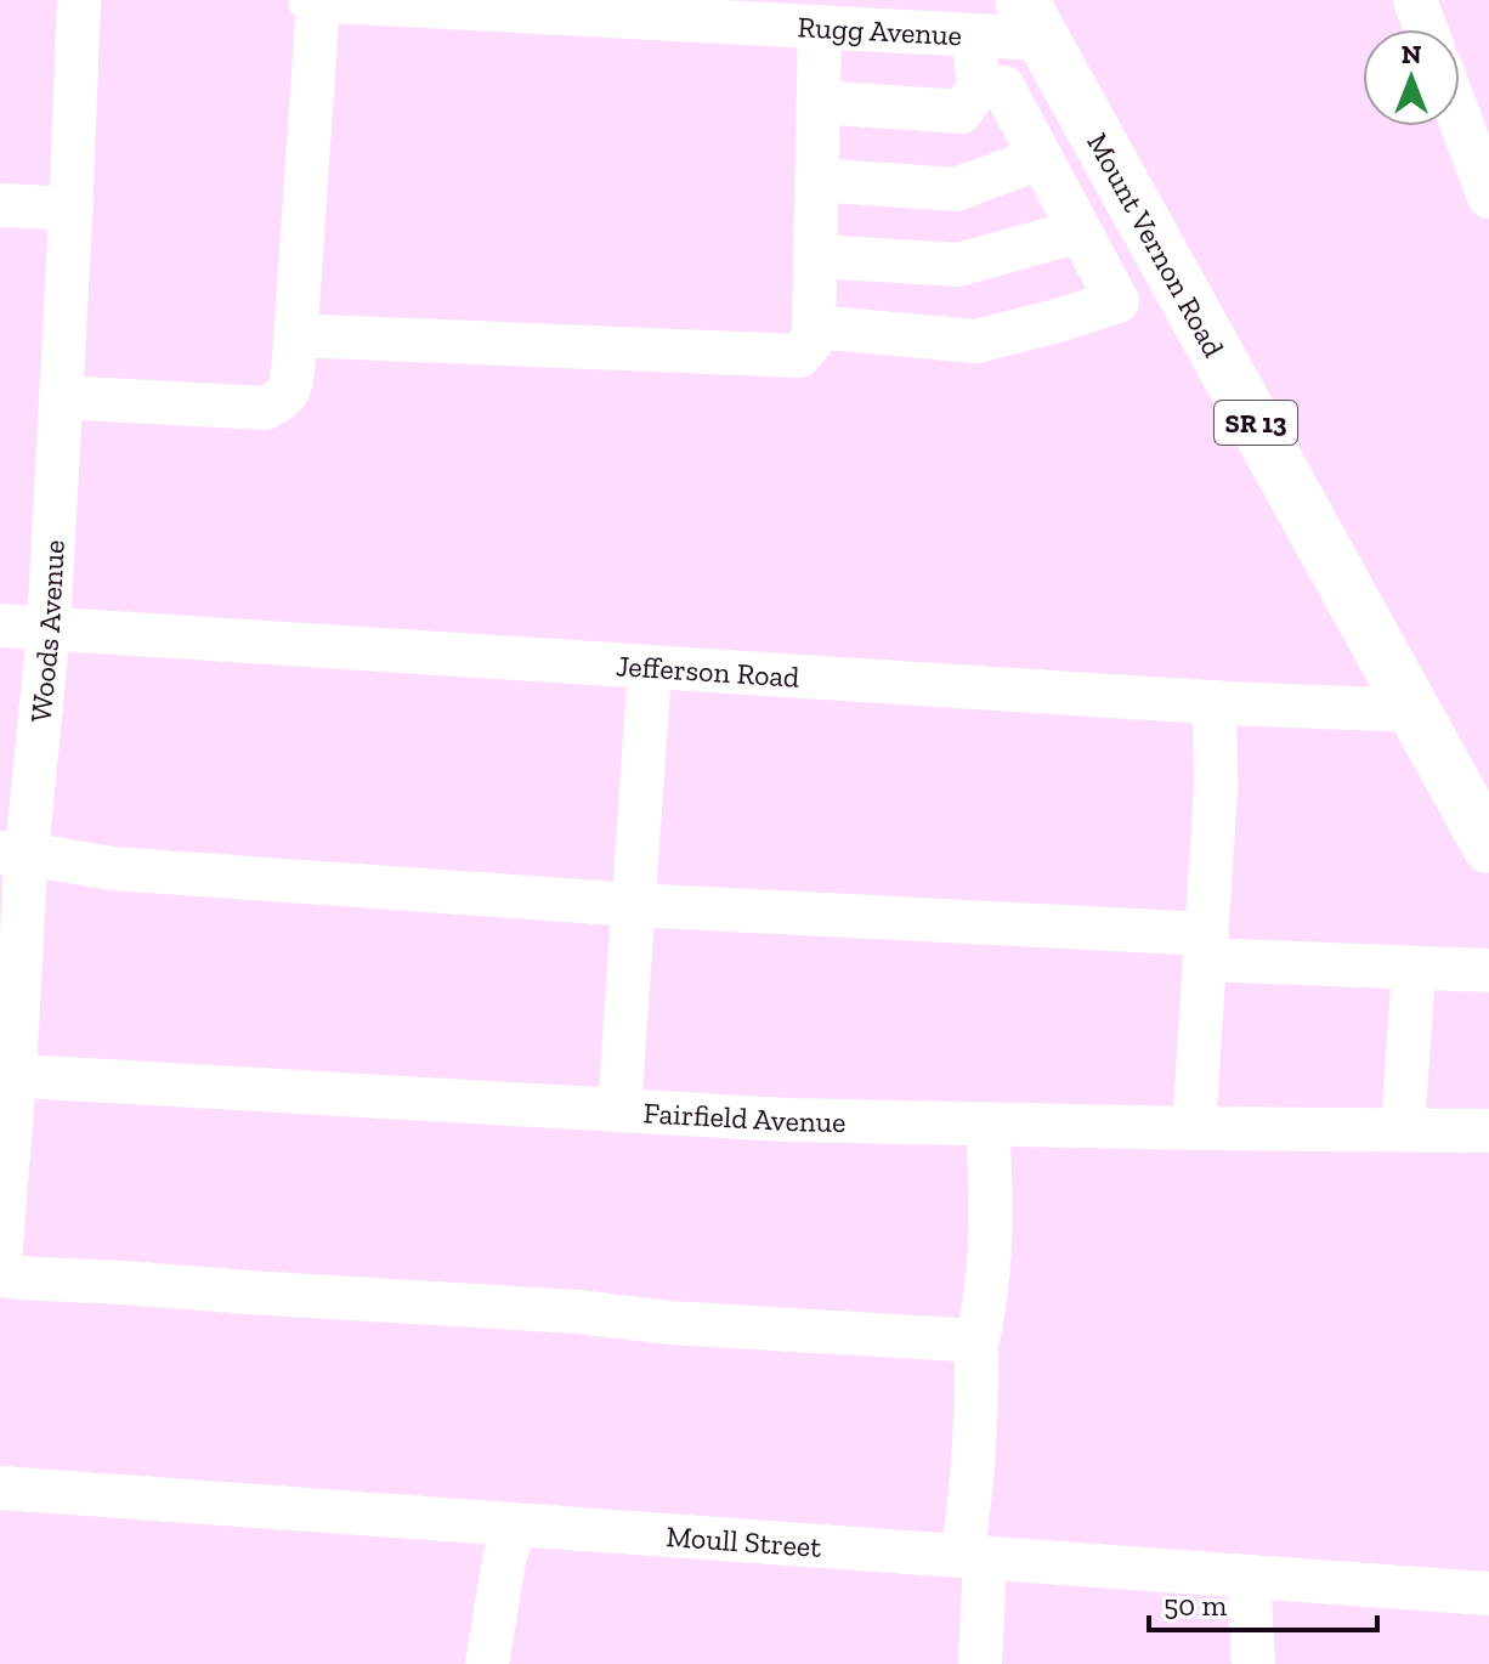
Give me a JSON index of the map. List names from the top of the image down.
{
  "streets": {
    "highway": ["Mount Vernon Road", "SR 13"],
    "street": [
      "Rugg Avenue",
      "Woods Avenue",
      "Jefferson Road",
      "Fairfield Avenue",
      "Moull Street"
    ]
  },
  "crossings": [
    ["Rugg Avenue", "Mount Vernon Road"],
    ["Mount Vernon Road", "Jefferson Road"],
    ["Woods Avenue", "Jefferson Road"],
    ["Woods Avenue", "Fairfield Avenue"]
  ],
  "scale_bar": "50 m",
  "north": "top"
}
